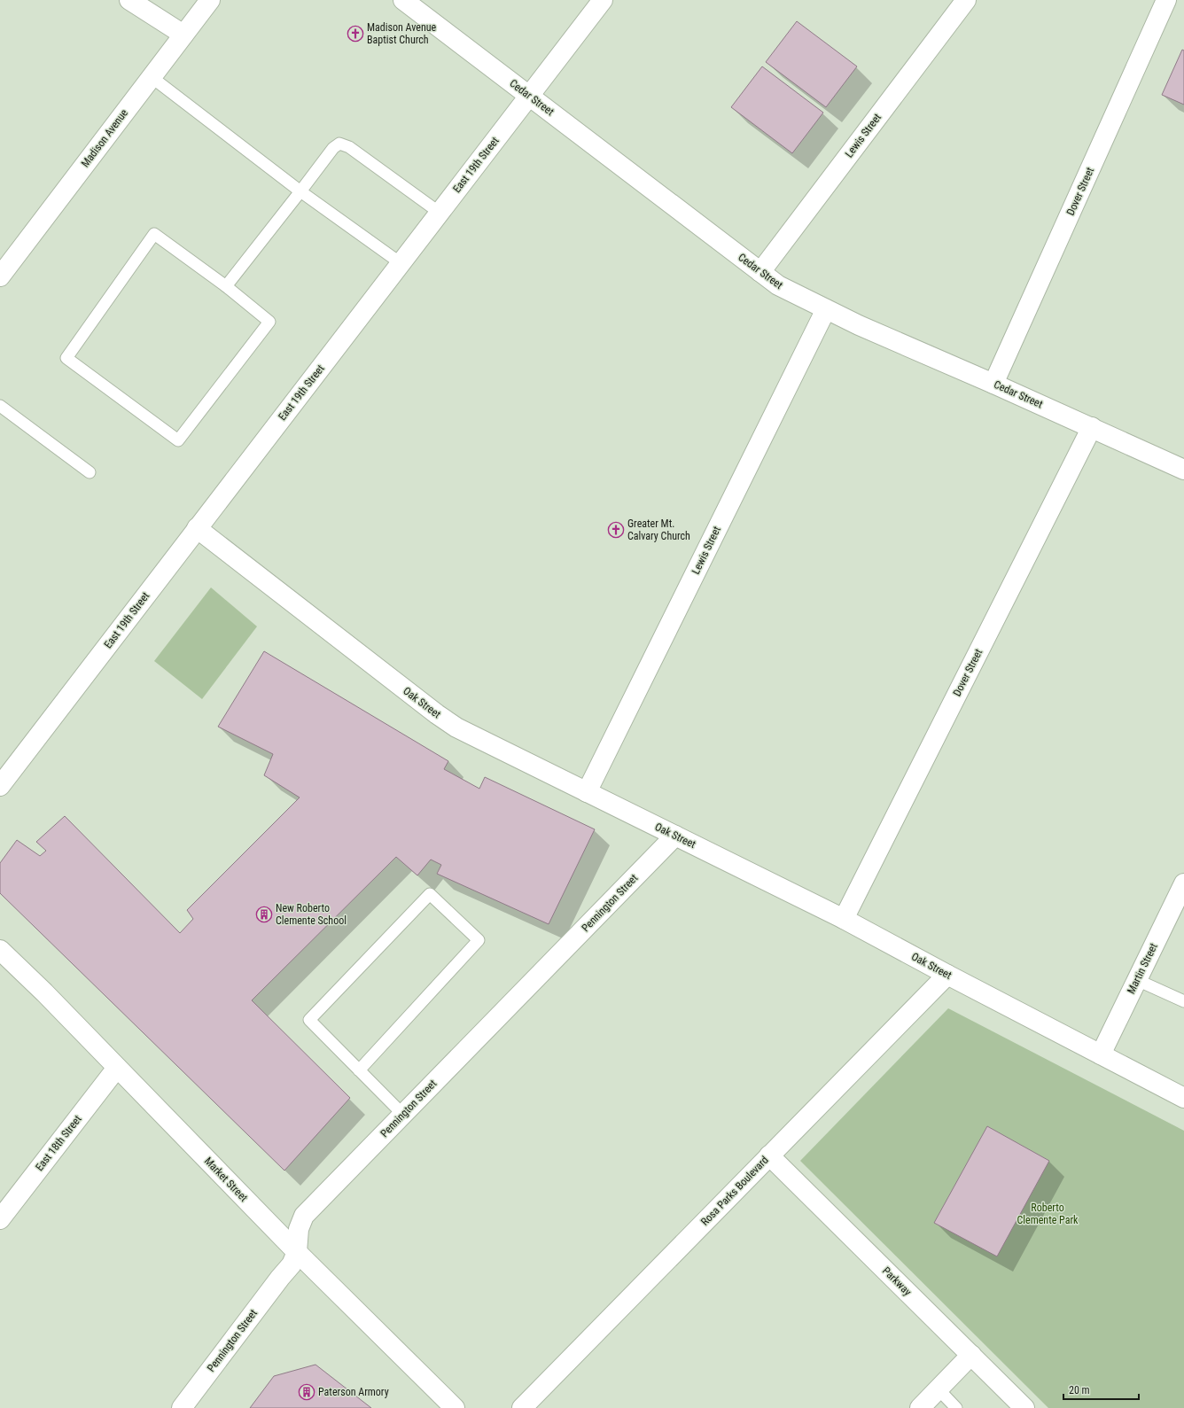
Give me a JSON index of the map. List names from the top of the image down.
{
  "streets": {
    "street": [
      "Cedar Street",
      "Lewis Street",
      "Madison Avenue",
      "East 19th Street",
      "Dover Street",
      "Oak Street",
      "Pennington Street",
      "Martin Street",
      "East 18th Street",
      "Market Street",
      "Rosa Parks Boulevard",
      "Parkway"
    ]
  },
  "crossings": [
    ["Cedar Street", "Lewis Street"],
    ["Cedar Street", "East 19th Street"],
    ["Cedar Street", "Dover Street"],
    ["Lewis Street", "Oak Street"],
    ["East 19th Street", "Oak Street"],
    ["Dover Street", "Oak Street"],
    ["Oak Street", "Pennington Street"],
    ["Oak Street", "Martin Street"],
    ["Oak Street", "Rosa Parks Boulevard"],
    ["Pennington Street", "Market Street"],
    ["East 18th Street", "Market Street"],
    ["Rosa Parks Boulevard", "Parkway"]
  ],
  "parks": ["Roberto Clemente Park"],
  "places": {
    "church": ["Madison Avenue Baptist Church", "Greater Mt. Calvary Church"],
    "building": ["New Roberto Clemente School", "Paterson Armory"]
  },
  "scale_bar": "20 m"
}
